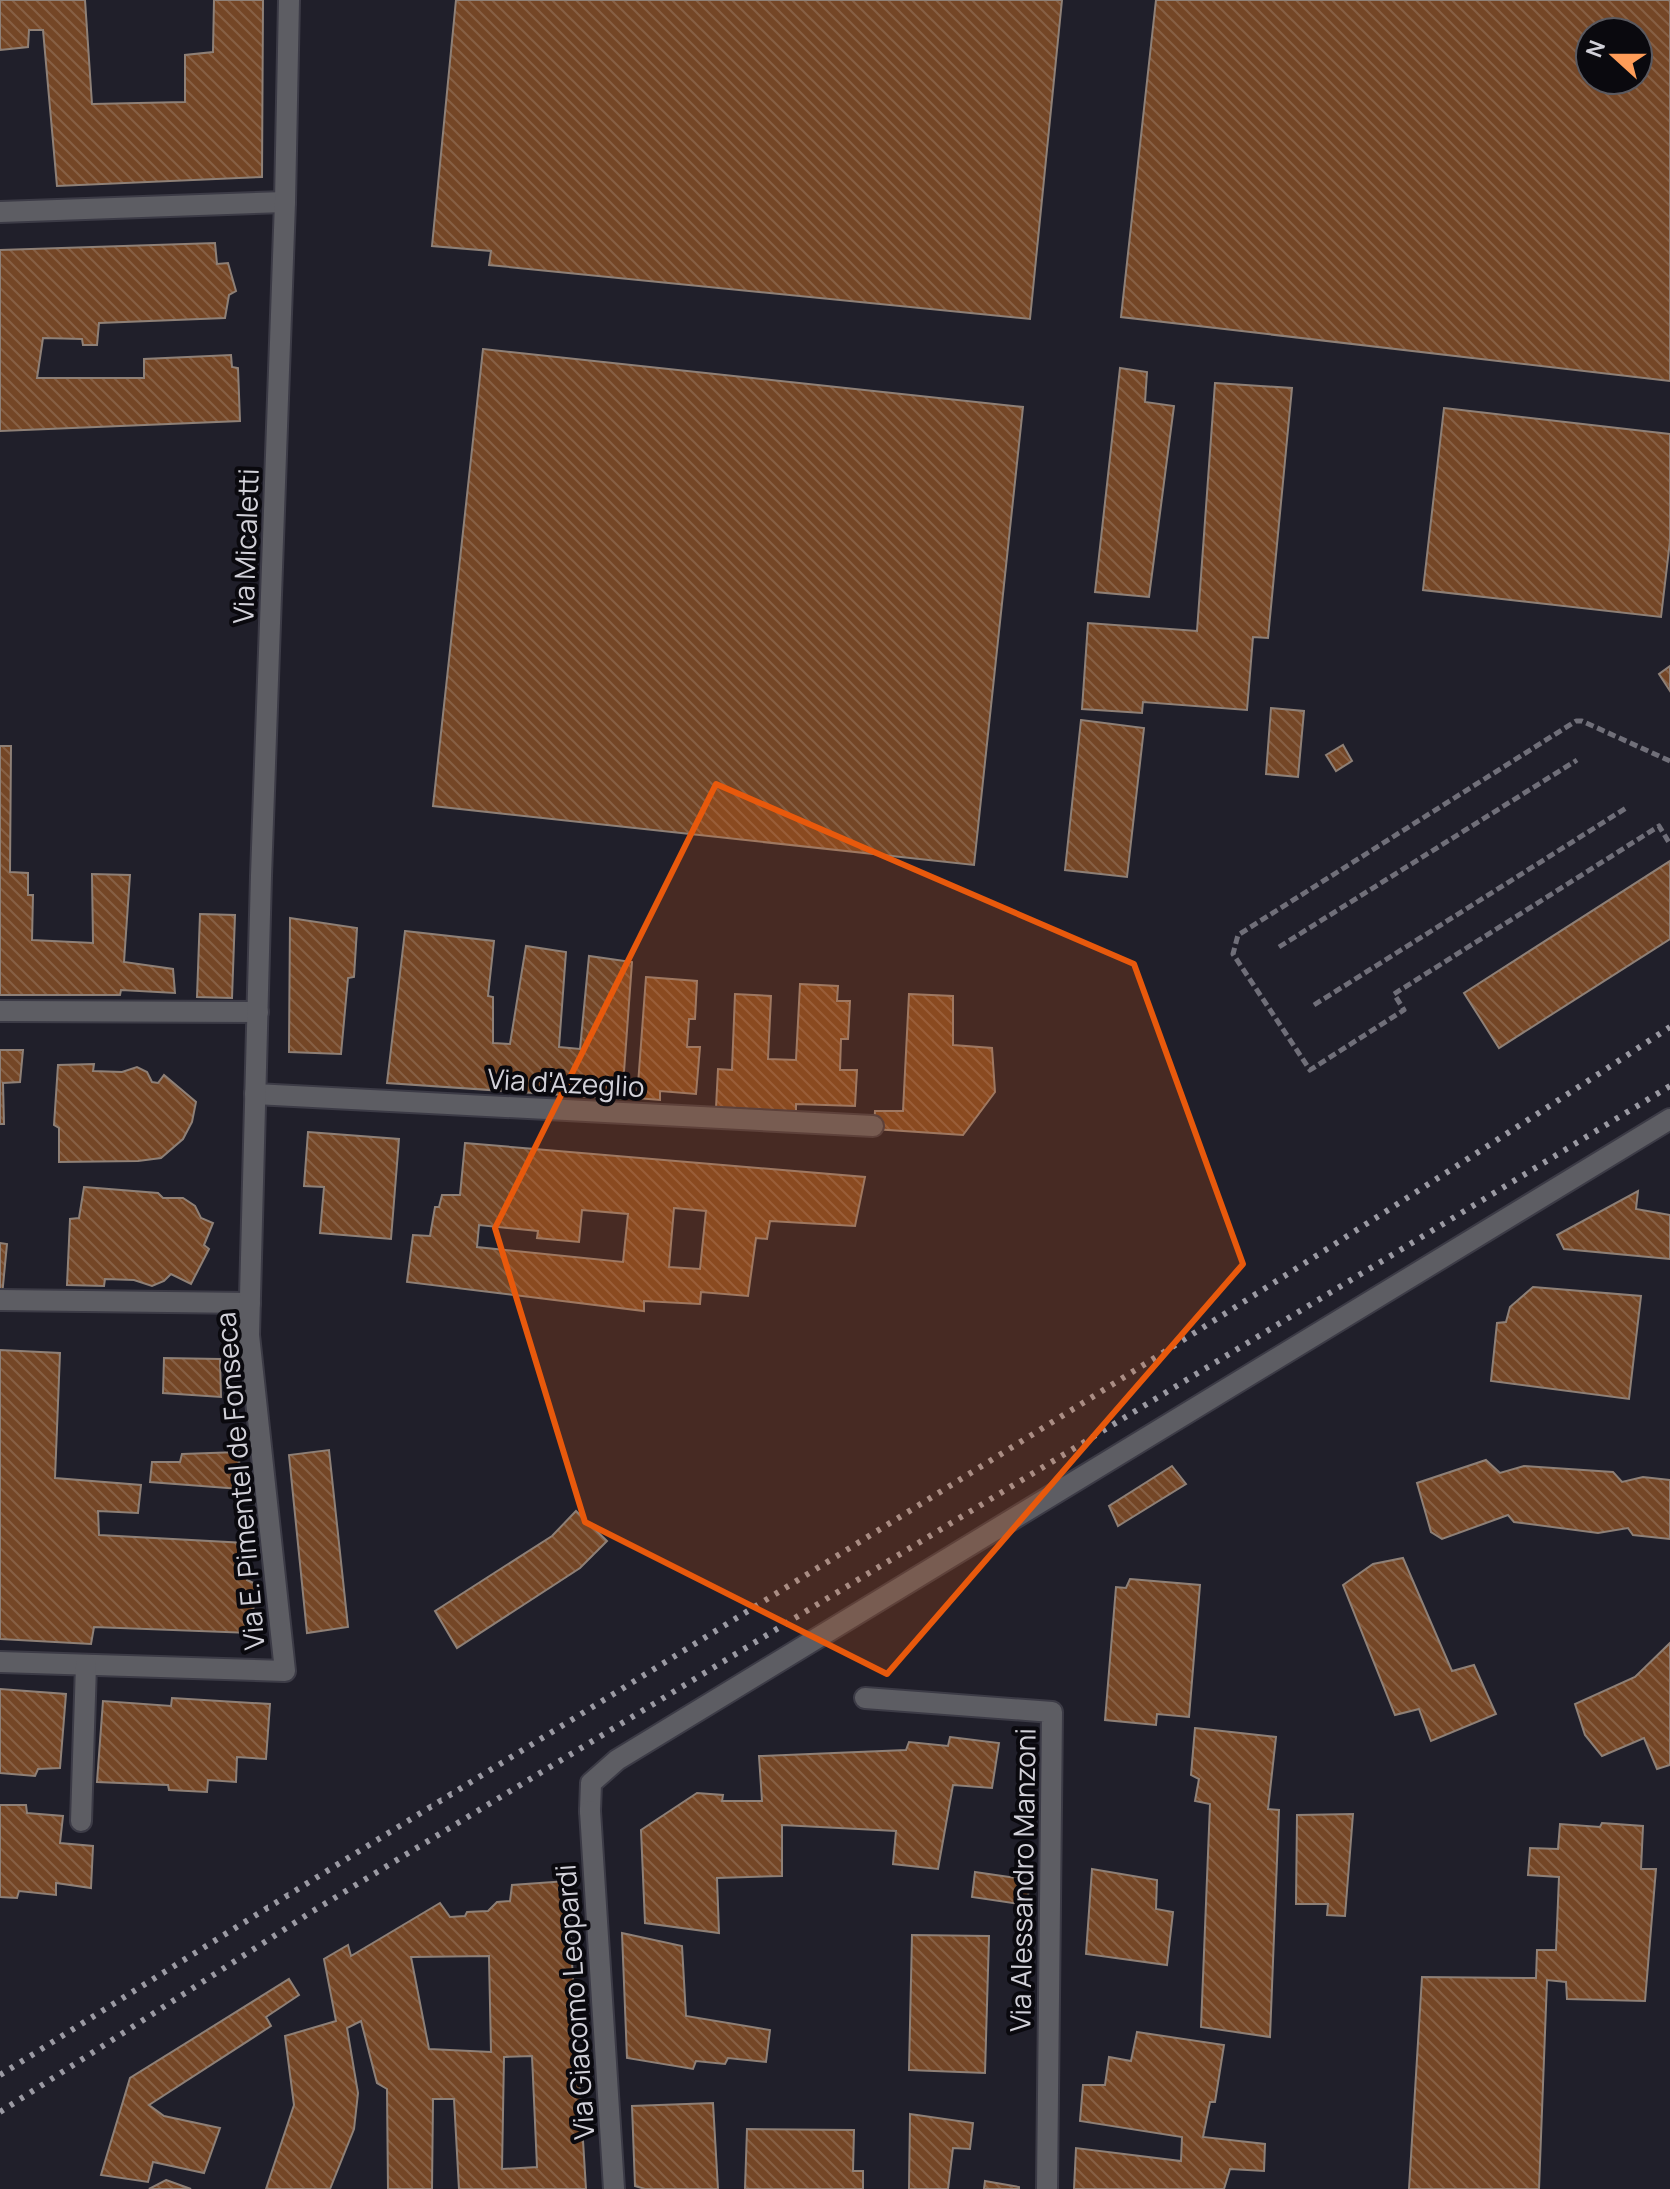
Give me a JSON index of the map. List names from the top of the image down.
{
  "streets": {
    "street": [
      "Via Micaletti",
      "Via d'Azeglio",
      "Via E. Pimentel de Fonseca",
      "Via Alessandro Manzoni",
      "Via Giacomo Leopardi"
    ]
  },
  "crossings": [
    ["Via Micaletti", "Via d'Azeglio"],
    ["Via Micaletti", "Via E. Pimentel de Fonseca"],
    ["Via d'Azeglio", "Via E. Pimentel de Fonseca"]
  ],
  "north": "left"
}
